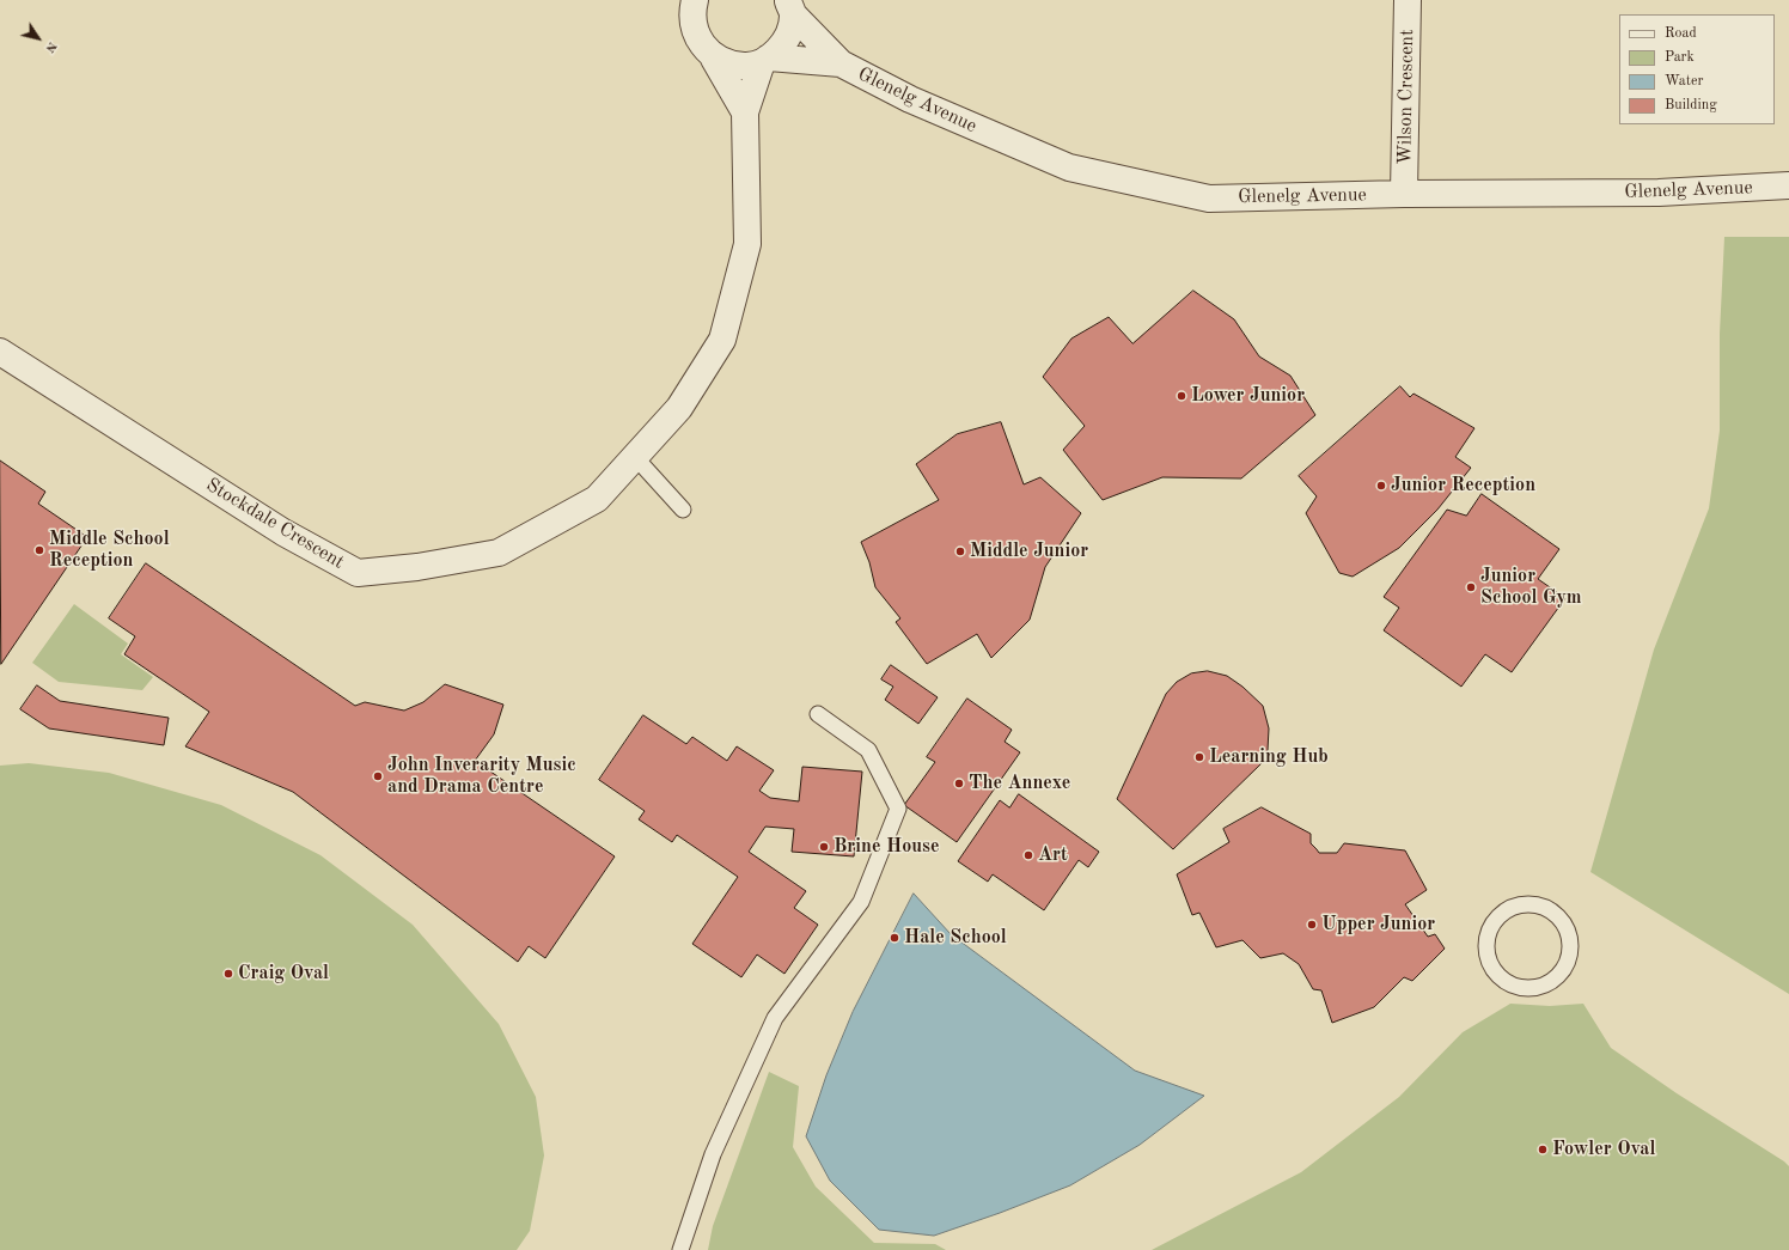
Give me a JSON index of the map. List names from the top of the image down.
{
  "streets": {
    "street": ["Wilson Crescent", "Glenelg Avenue", "Stockdale Crescent"]
  },
  "crossings": [
    ["Wilson Crescent", "Glenelg Avenue"],
    ["Glenelg Avenue", "Stockdale Crescent"]
  ],
  "places": [
    "Lower Junior",
    "Junior Reception",
    "Middle School Reception",
    "Middle Junior",
    "Junior School Gym",
    "Learning Hub",
    "John Inverarity Music and Drama Centre",
    "The Annexe",
    "Brine House",
    "Art",
    "Upper Junior",
    "Hale School",
    "Craig Oval",
    "Fowler Oval"
  ],
  "legend": [
    "Road",
    "Park",
    "Water",
    "Building"
  ],
  "north": "bottom right"
}
